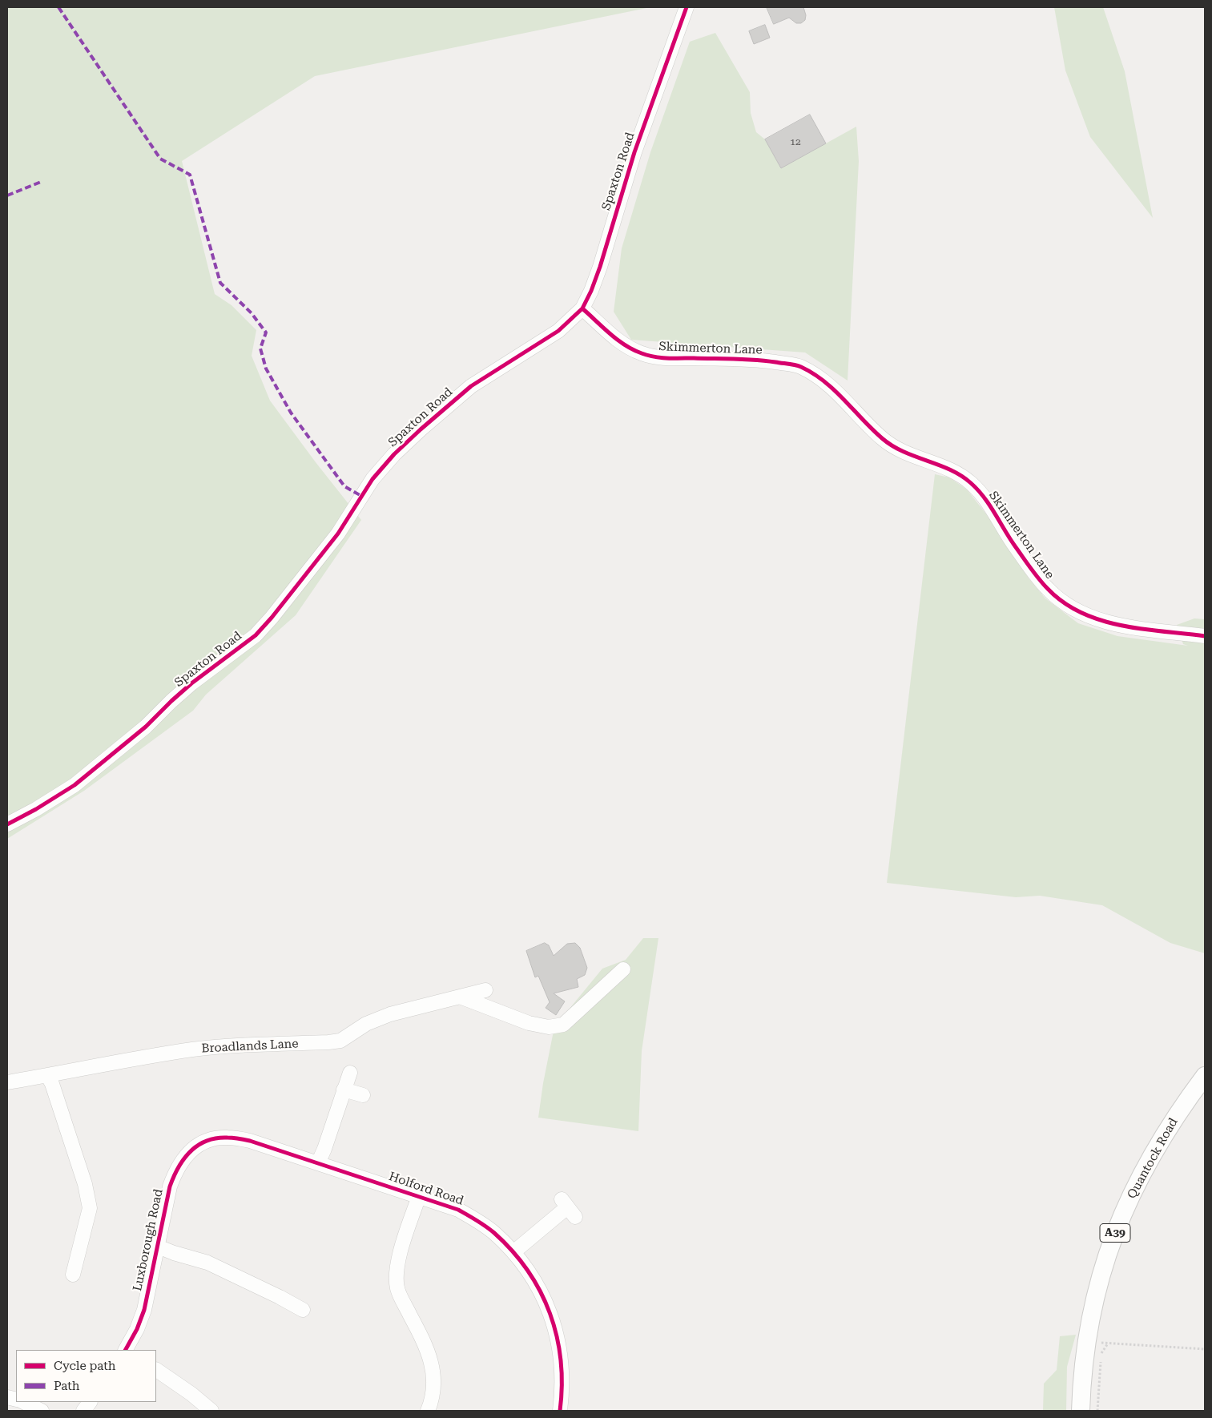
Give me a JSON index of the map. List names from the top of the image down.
{
  "streets": {
    "main road": ["Quantock Road", "A39"],
    "street": [
      "Spaxton Road",
      "Skimmerton Lane",
      "Broadlands Lane",
      "Holford Road",
      "Luxborough Road"
    ]
  },
  "crossings": [
    ["Spaxton Road", "Skimmerton Lane"],
    ["Holford Road", "Luxborough Road"]
  ],
  "house_numbers": ["12"],
  "legend": ["Cycle path", "Path"]
}
